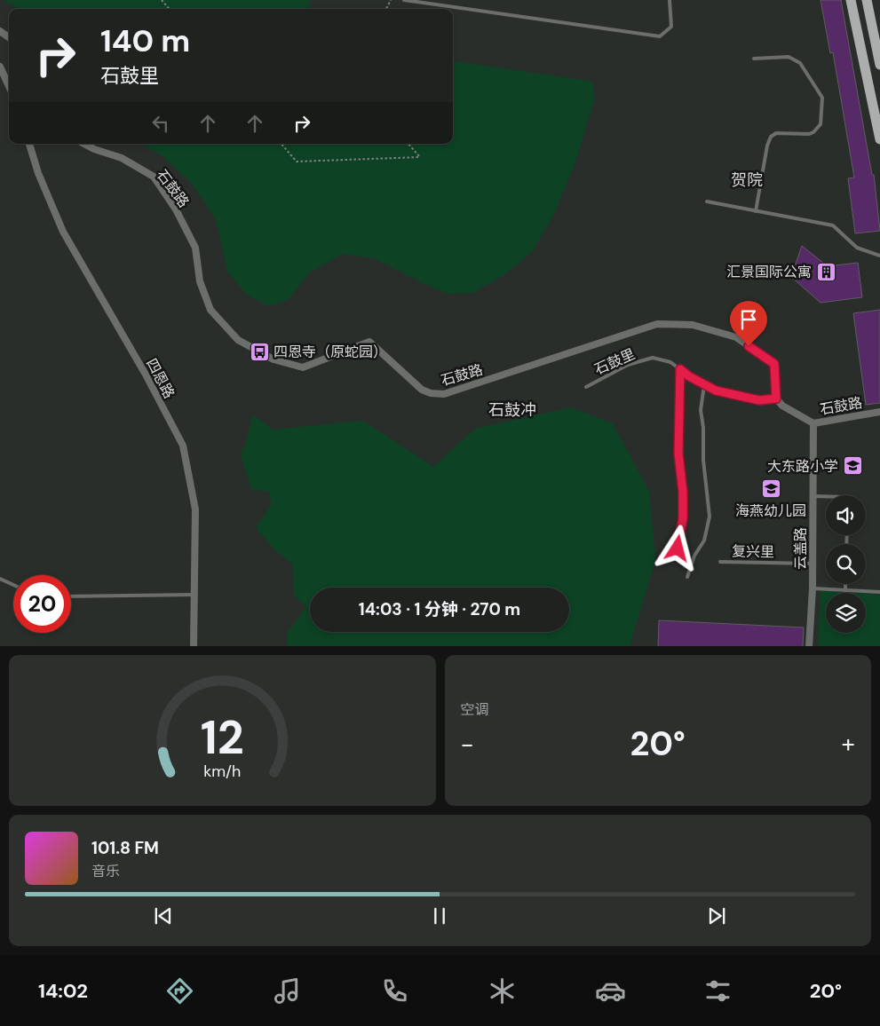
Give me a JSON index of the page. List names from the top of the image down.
{
  "streets": {
    "street": ["石鼓路", "四恩路", "云盖路"],
    "lane": ["石鼓里", "复兴里"]
  },
  "crossings": [
    ["石鼓路", "石鼓里"],
    ["石鼓路", "云盖路"],
    ["云盖路", "复兴里"]
  ],
  "districts": ["贺院", "石鼓冲"],
  "places": {
    "building": ["汇景国际公寓"],
    "bus stop": ["四恩寺（原蛇园）"],
    "school or university": ["大东路小学", "海燕幼儿园"]
  },
  "page": {
    "turn": ["140 m", "石鼓里"],
    "limit": "20",
    "trip": "14:03 · 1 分钟 · 270 m",
    "tile": "空调",
    "heat": ["−", "20°", "+"],
    "song": ["101.8 FM", "音乐"],
    "tabs": ["14:02", "20°"],
    "gauge": ["12", "km/h"]
  }
}
